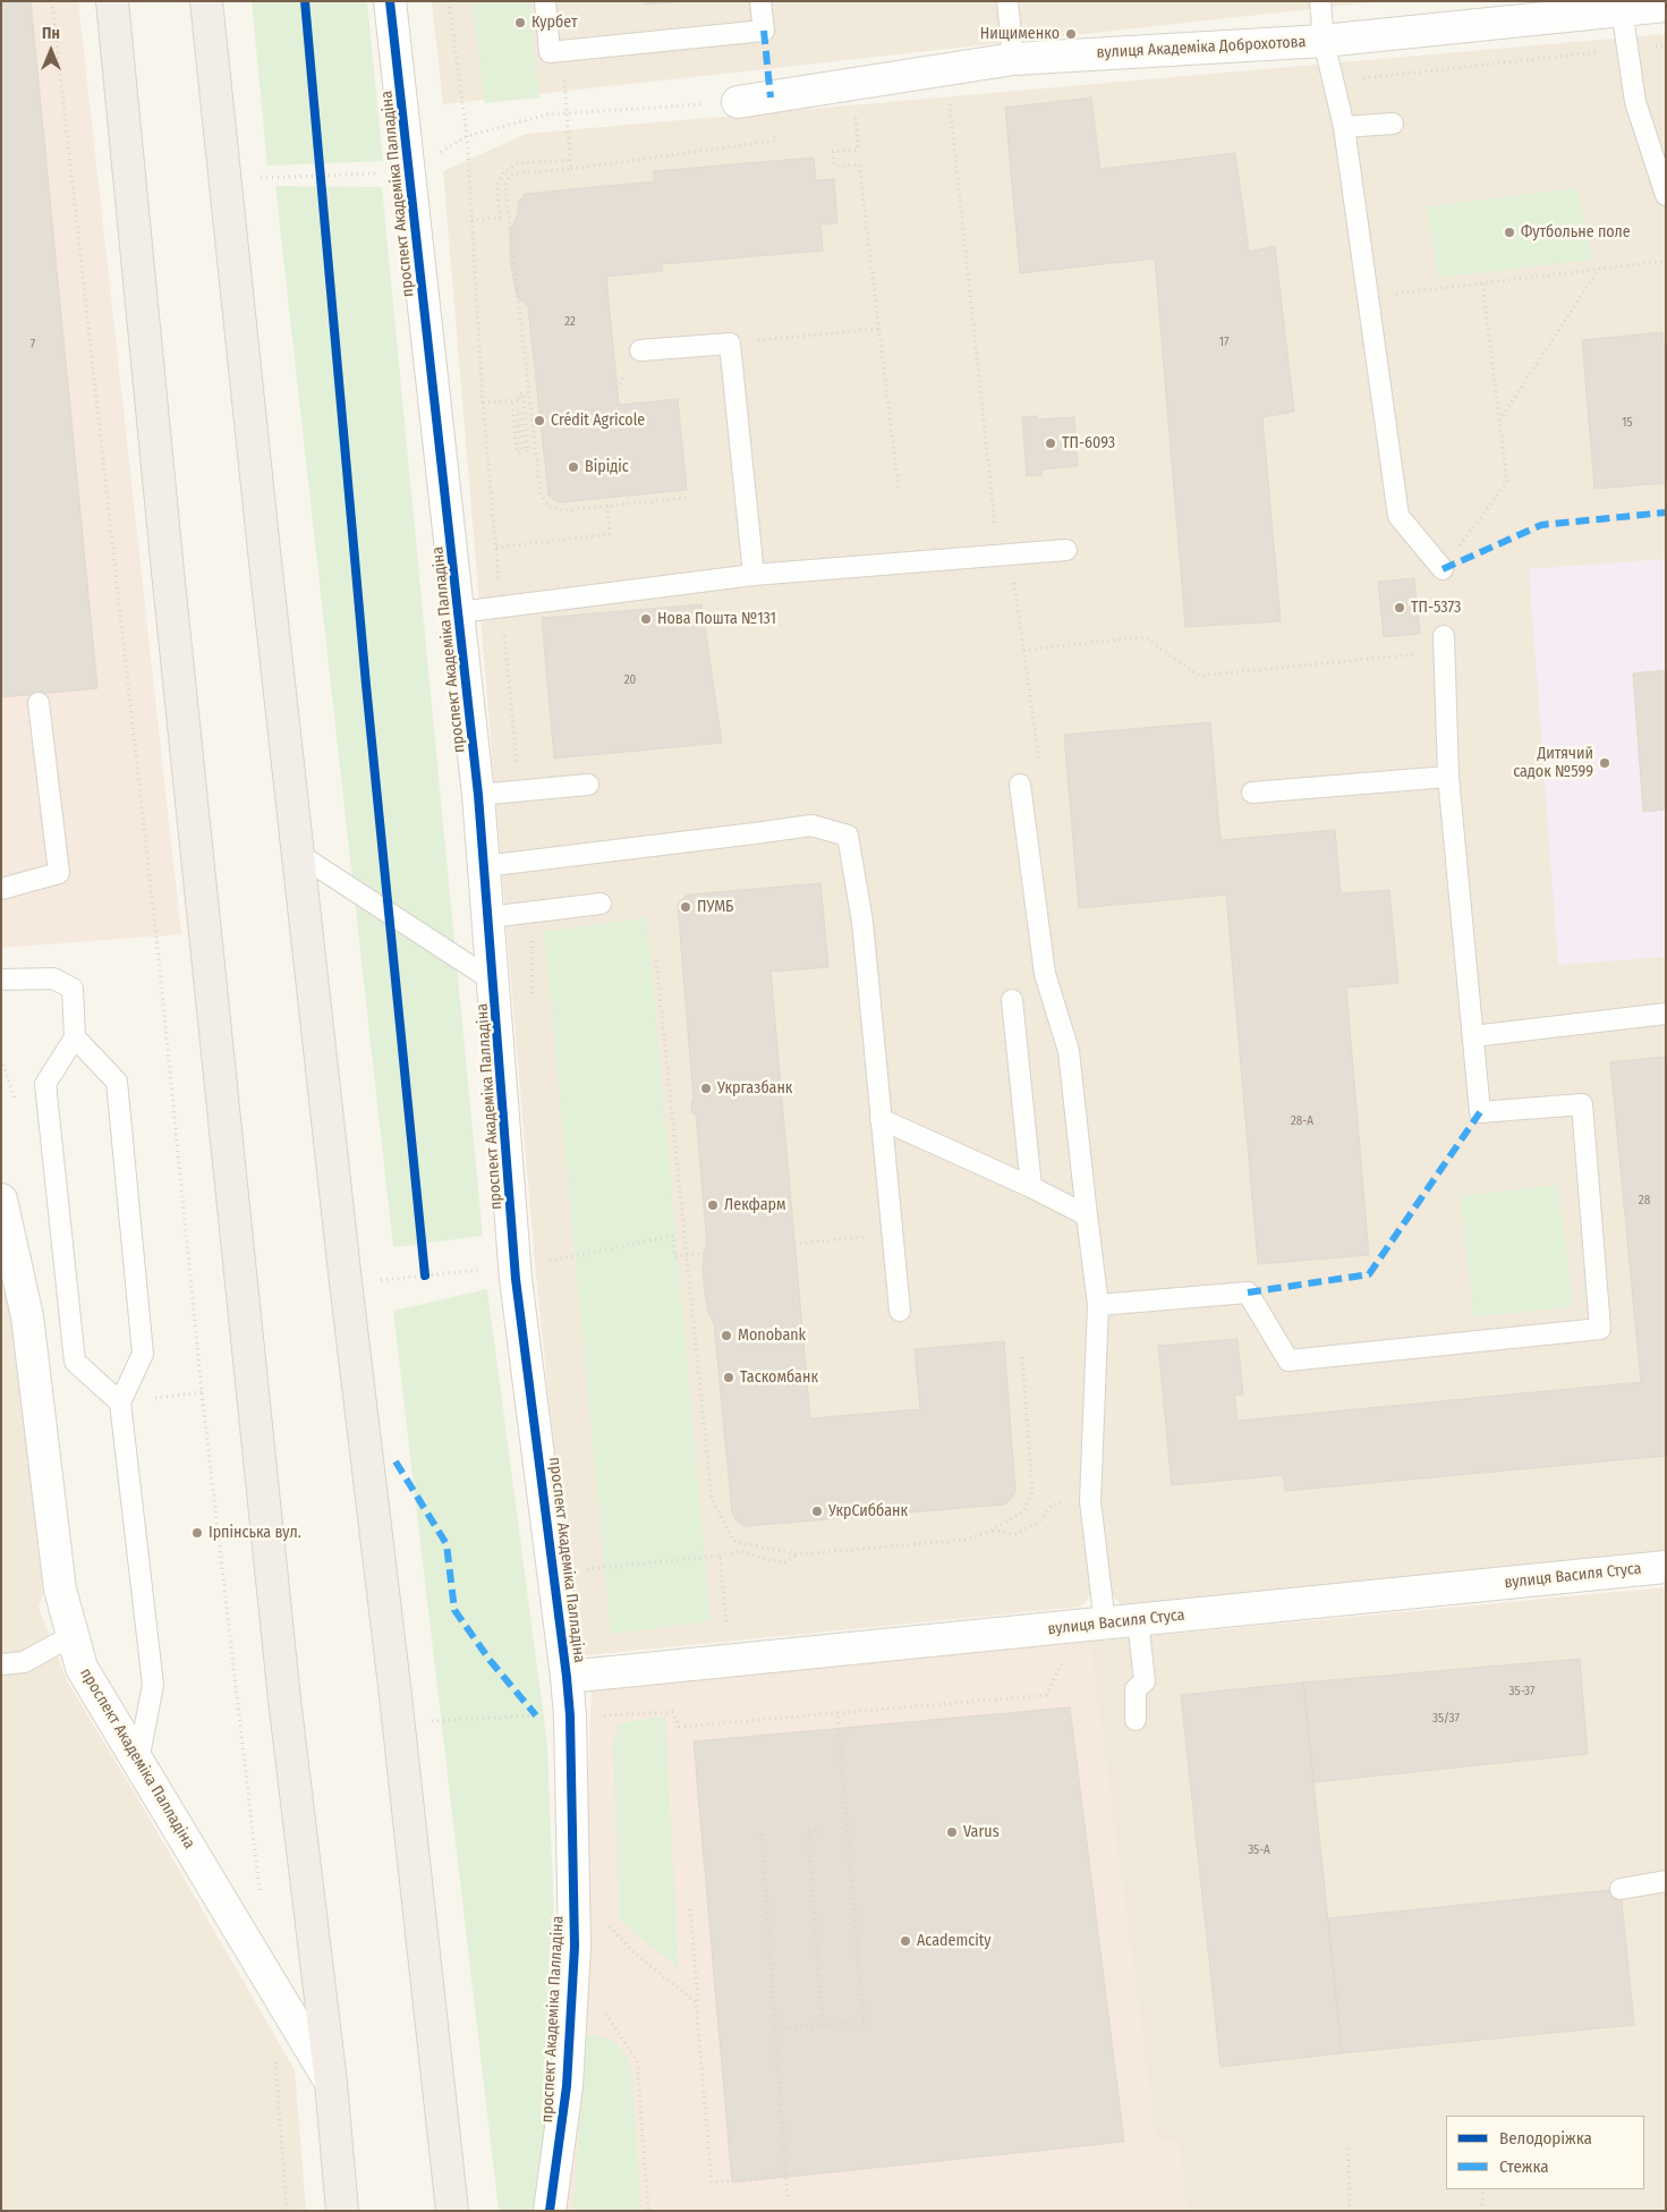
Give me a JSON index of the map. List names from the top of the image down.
{
  "streets": {
    "highway": ["проспект Академіка Палладіна"],
    "street": ["вулиця Академіка Доброхотова", "вулиця Василя Стуса"]
  },
  "crossings": [
    ["проспект Академіка Палладіна", "вулиця Василя Стуса"]
  ],
  "places": [
    "Курбет",
    "Нищименко",
    "Футбольне поле",
    "Crédit Agricole",
    "ТП-6093",
    "Вірідіс",
    "ТП-5373",
    "Нова Пошта №131",
    "Дитячий садок №599",
    "ПУМБ",
    "Укргазбанк",
    "Лекфарм",
    "Monobank",
    "Таскомбанк",
    "УкрСиббанк",
    "Ірпінська вул.",
    "Varus",
    "Academcity"
  ],
  "house_numbers": [
    "22",
    "17",
    "7",
    "15",
    "20",
    "28-А",
    "28",
    "35-37",
    "35/37",
    "35-А"
  ],
  "legend": ["Велодоріжка", "Стежка"],
  "north": "top"
}
